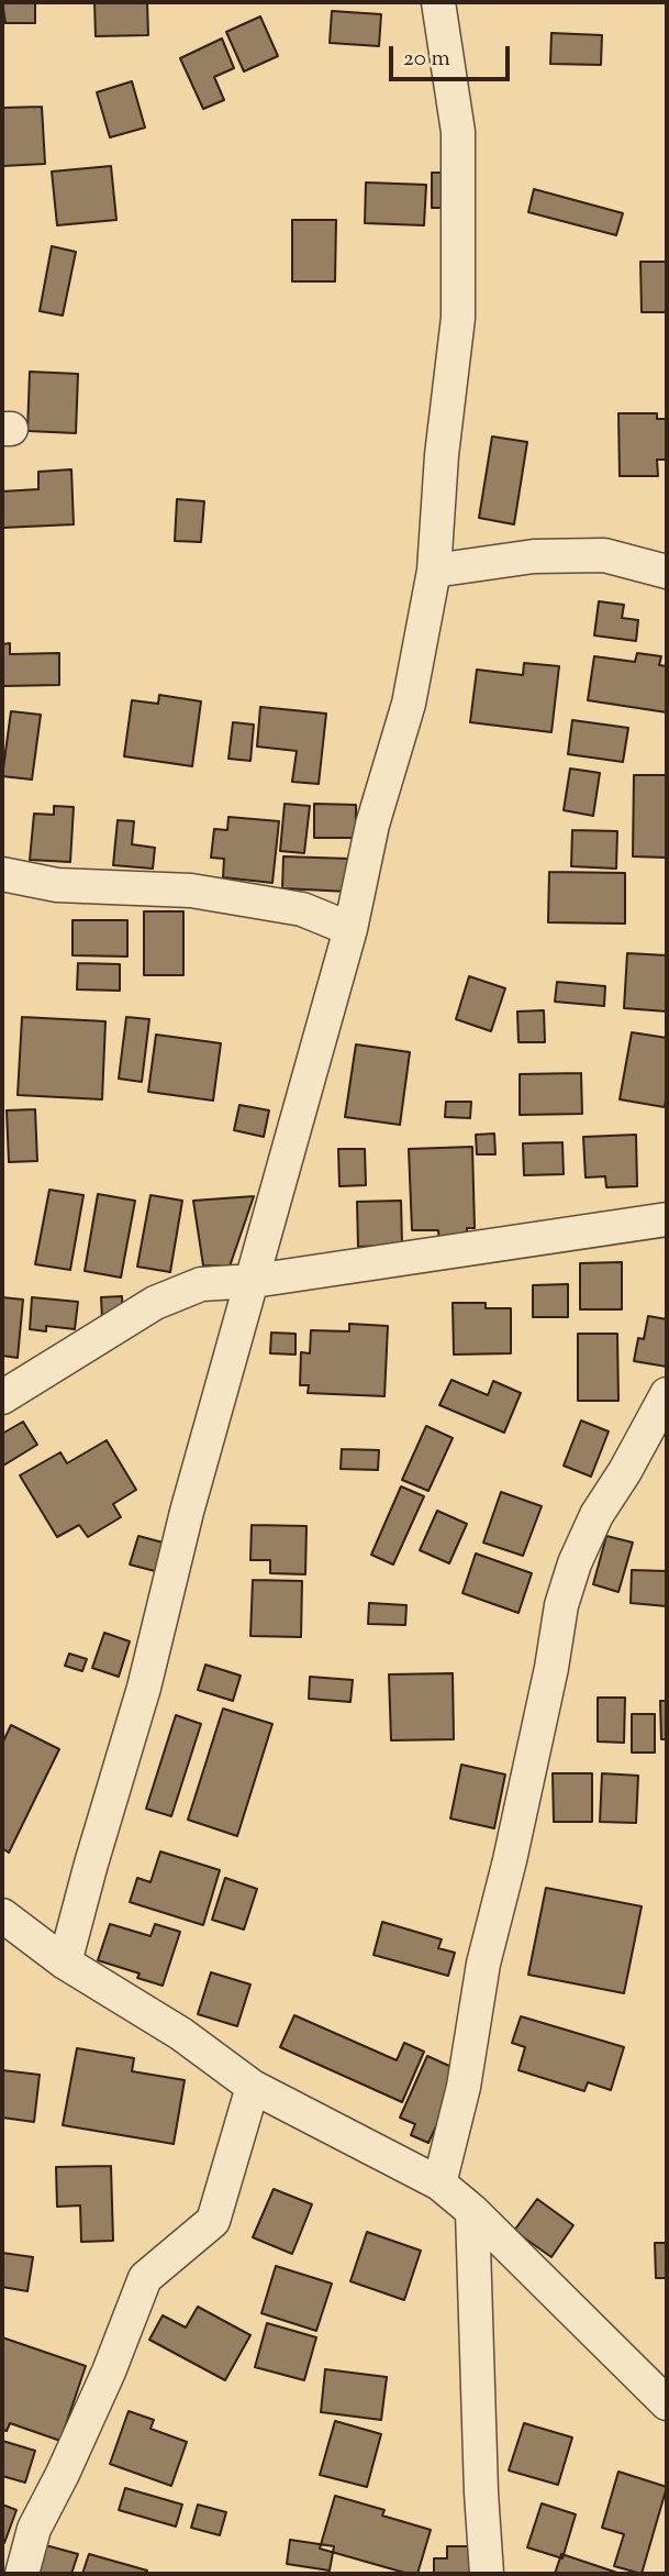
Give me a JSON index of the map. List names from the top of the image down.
{
  "scale_bar": "20 m"
}
